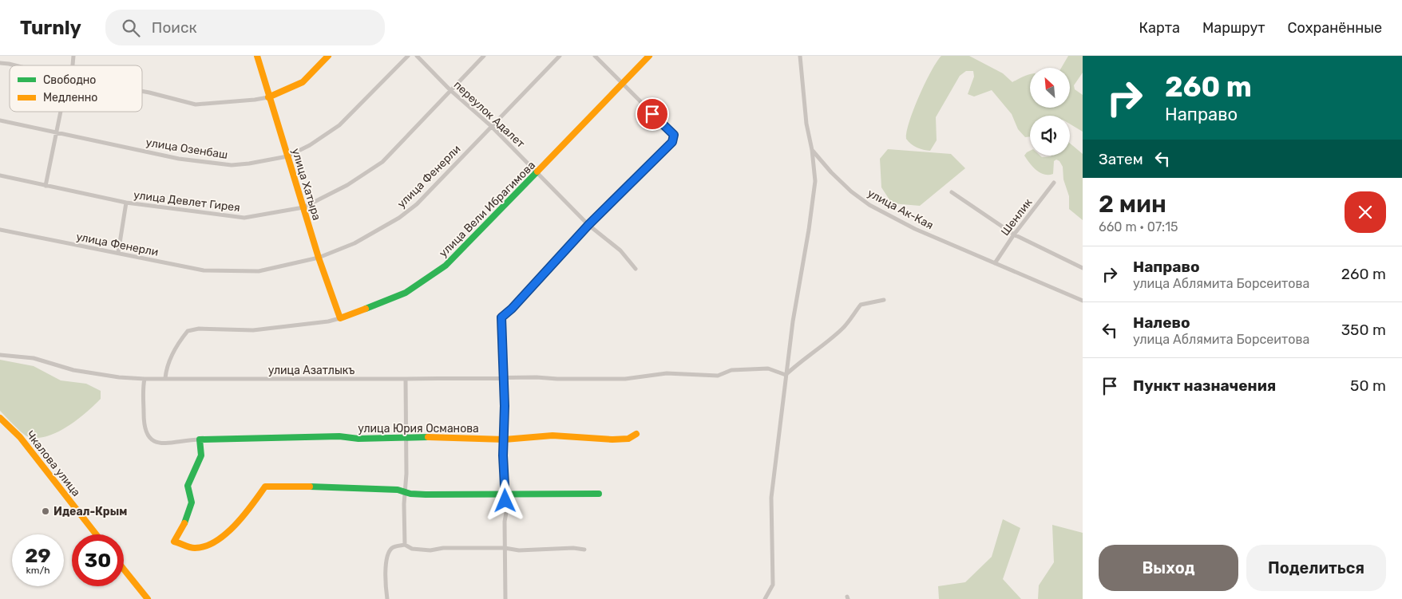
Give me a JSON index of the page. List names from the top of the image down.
{
  "streets": {
    "street": [
      "переулок Адалет",
      "улица Озенбаш",
      "улица Фенерли",
      "улица Хатыра",
      "улица Девлет Гирея",
      "улица Вели Ибрагимова",
      "улица Ак-Кая",
      "Шенлик",
      "улица Азатлыкъ",
      "улица Юрия Османова",
      "Чкалова улица"
    ]
  },
  "crossings": [
    ["переулок Адалет", "улица Фенерли"],
    ["переулок Адалет", "улица Девлет Гирея"],
    ["переулок Адалет", "улица Вели Ибрагимова"],
    ["улица Озенбаш", "улица Хатыра"],
    ["улица Фенерли", "улица Хатыра"],
    ["улица Хатыра", "улица Девлет Гирея"],
    ["улица Хатыра", "улица Вели Ибрагимова"],
    ["улица Вели Ибрагимова", "улица Азатлыкъ"],
    ["улица Ак-Кая", "Шенлик"],
    ["улица Азатлыкъ", "улица Юрия Османова"]
  ],
  "places": ["Идеал-Крым"],
  "legend": ["Свободно", "Медленно"],
  "north": "top left",
  "page": {
    "header": "Turnly",
    "search": "Поиск",
    "nav": ["Карта", "Маршрут", "Сохранённые"],
    "turn": ["260 m", "Направо"],
    "then": "Затем",
    "heading": ["2 мин", "660 m · 07:15"],
    "list": [
      {
        "name": "Направо",
        "note": "улица Аблямита Борсеитова",
        "value": "260 m"
      },
      {
        "name": "Налево",
        "note": "улица Аблямита Борсеитова",
        "value": "350 m"
      },
      {
        "name": "Пункт назначения",
        "value": "50 m"
      }
    ],
    "speed": "29 km/h",
    "limit": "30",
    "buttons": ["Выход", "Поделиться"]
  }
}
